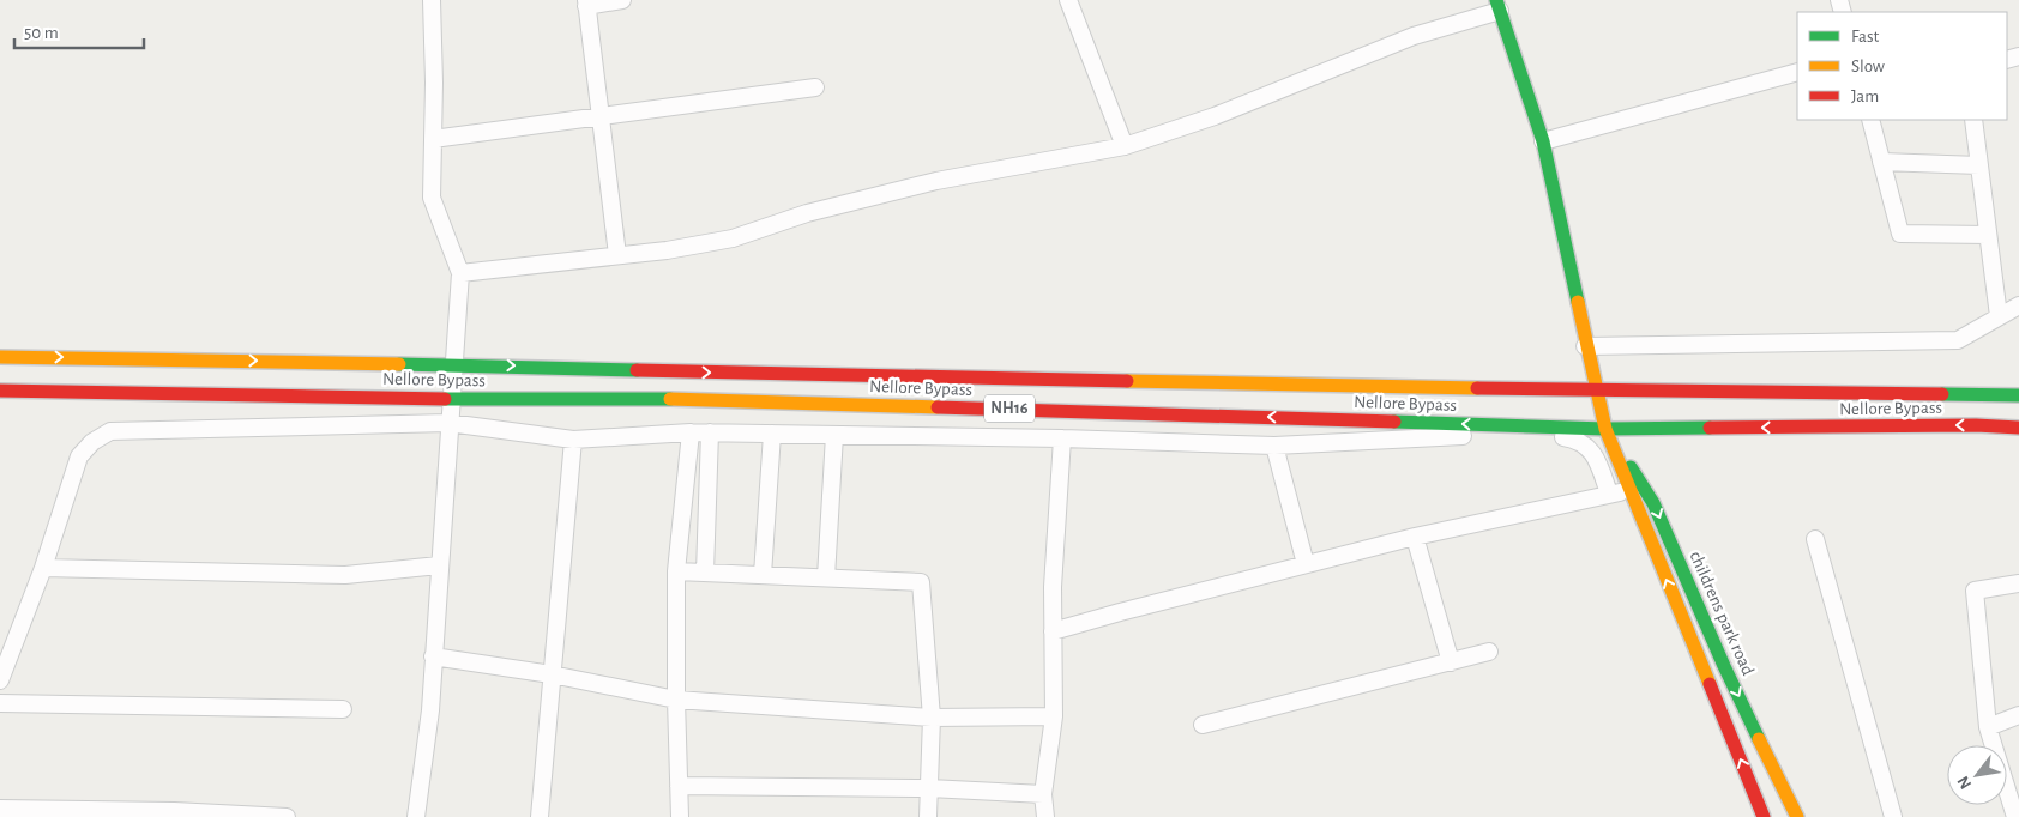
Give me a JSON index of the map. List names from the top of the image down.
{
  "streets": {
    "main road": ["Nellore Bypass", "NH16", "childrens park road"]
  },
  "crossings": [
    ["Nellore Bypass", "childrens park road"]
  ],
  "legend": ["Fast", "Slow", "Jam"],
  "scale_bar": "50 m",
  "north": "bottom left"
}
